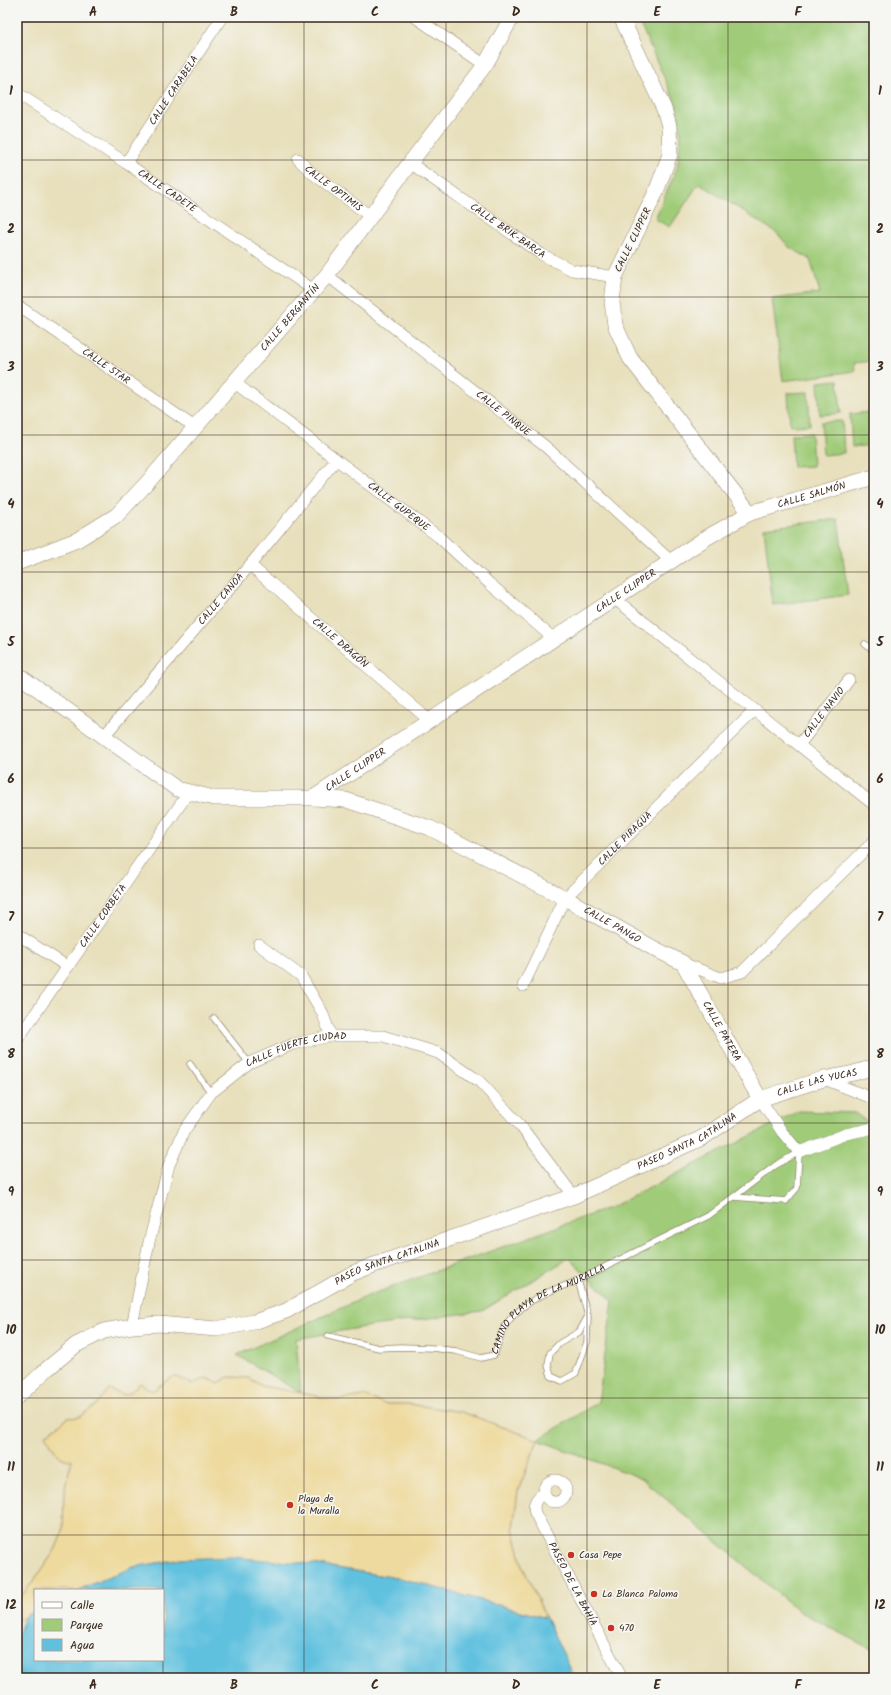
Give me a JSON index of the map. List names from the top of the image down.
{
  "streets": {
    "street": [
      "CALLE CARABELA",
      "CALLE OPTIMIS",
      "CALLE CADETE",
      "CALLE BRIK-BARCA",
      "CALLE CLIPPER",
      "CALLE BERGANTÍN",
      "CALLE STAR",
      "CALLE PINQUE",
      "CALLE SALMÓN",
      "CALLE GUPEQUE",
      "CALLE CANOA",
      "CALLE DRAGÓN",
      "CALLE NAVIO",
      "CALLE PIRAGUA",
      "CALLE CORBETA",
      "CALLE PANGO",
      "CALLE PATERA",
      "CALLE FUERTE CIUDAD",
      "CALLE LAS YUCAS",
      "PASEO SANTA CATALINA",
      "CAMINO PLAYA DE LA MURALLA",
      "PASEO DE LA BAHÍA"
    ]
  },
  "crossings": [
    ["CALLE CARABELA", "CALLE CADETE"],
    ["CALLE OPTIMIS", "CALLE BERGANTÍN"],
    ["CALLE CADETE", "CALLE BERGANTÍN"],
    ["CALLE BRIK-BARCA", "CALLE CLIPPER"],
    ["CALLE BRIK-BARCA", "CALLE BERGANTÍN"],
    ["CALLE CLIPPER", "CALLE PINQUE"],
    ["CALLE CLIPPER", "CALLE SALMÓN"],
    ["CALLE CLIPPER", "CALLE GUPEQUE"],
    ["CALLE CLIPPER", "CALLE DRAGÓN"],
    ["CALLE CLIPPER", "CALLE PANGO"],
    ["CALLE BERGANTÍN", "CALLE STAR"],
    ["CALLE BERGANTÍN", "CALLE PINQUE"],
    ["CALLE BERGANTÍN", "CALLE GUPEQUE"],
    ["CALLE GUPEQUE", "CALLE CANOA"],
    ["CALLE CANOA", "CALLE DRAGÓN"],
    ["CALLE PIRAGUA", "CALLE PANGO"],
    ["CALLE PANGO", "CALLE PATERA"],
    ["CALLE PATERA", "CALLE LAS YUCAS"],
    ["CALLE PATERA", "PASEO SANTA CATALINA"],
    ["CALLE FUERTE CIUDAD", "PASEO SANTA CATALINA"],
    ["CALLE LAS YUCAS", "PASEO SANTA CATALINA"]
  ],
  "places": [
    "Playa de la Muralla",
    "Casa Pepe",
    "La Blanca Paloma",
    "470"
  ],
  "legend": ["Calle", "Parque", "Agua"],
  "grid": {
    "columns": [
      "A",
      "B",
      "C",
      "D",
      "E",
      "F"
    ],
    "rows": [
      "1",
      "2",
      "3",
      "4",
      "5",
      "6",
      "7",
      "8",
      "9",
      "10",
      "11",
      "12"
    ]
  }
}
